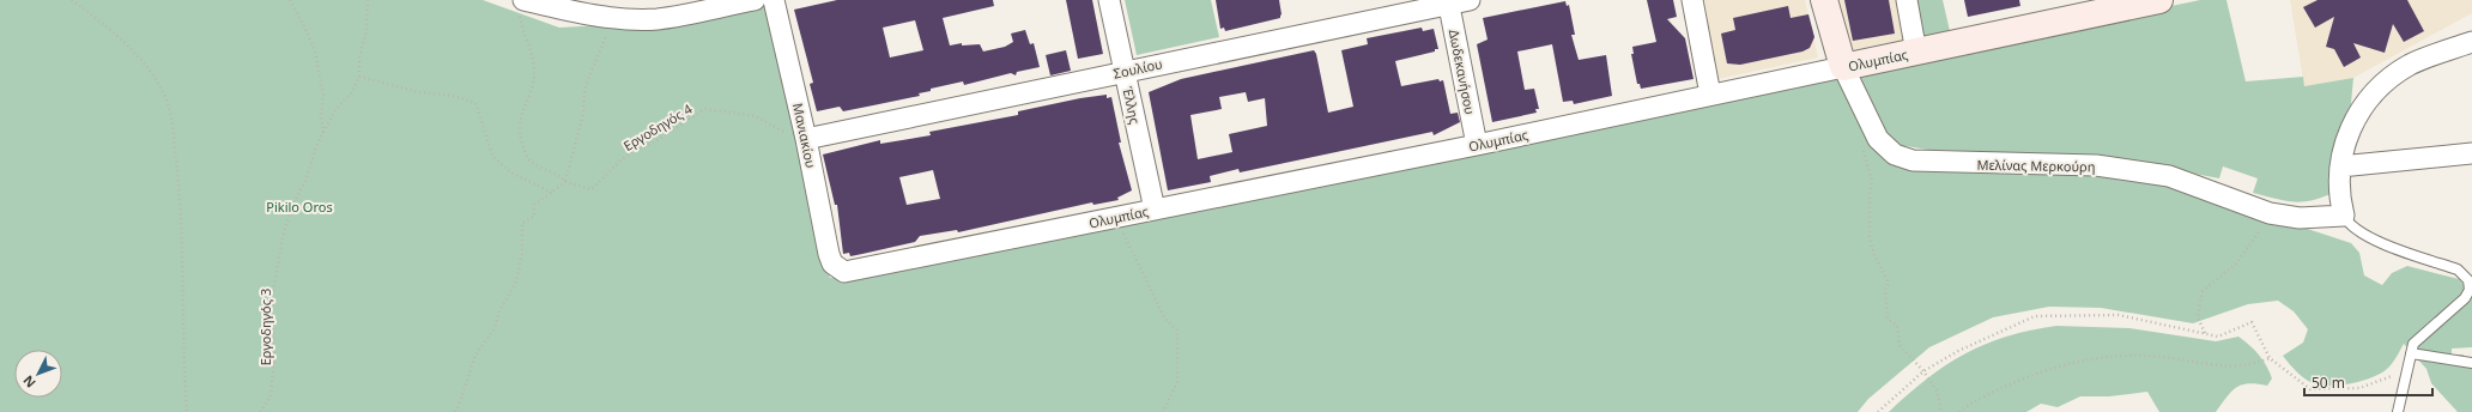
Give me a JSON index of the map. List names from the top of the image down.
{
  "streets": {
    "street": [
      "Ολυμπίας",
      "Σουλίου",
      "Δωδεκανήσου",
      "Έλλης",
      "Μανιακίου",
      "Μελίνας Μερκούρη"
    ],
    "path": ["Εργοδηγός 4", "Εργοδηγός 3"]
  },
  "crossings": [
    ["Ολυμπίας", "Δωδεκανήσου"],
    ["Ολυμπίας", "Έλλης"],
    ["Ολυμπίας", "Μανιακίου"],
    ["Ολυμπίας", "Μελίνας Μερκούρη"],
    ["Σουλίου", "Δωδεκανήσου"],
    ["Σουλίου", "Έλλης"],
    ["Σουλίου", "Εργοδηγός 4"],
    ["Σουλίου", "Μανιακίου"],
    ["Εργοδηγός 4", "Μανιακίου"]
  ],
  "parks": ["Pikilo Oros"],
  "scale_bar": "50 m",
  "north": "bottom left"
}
